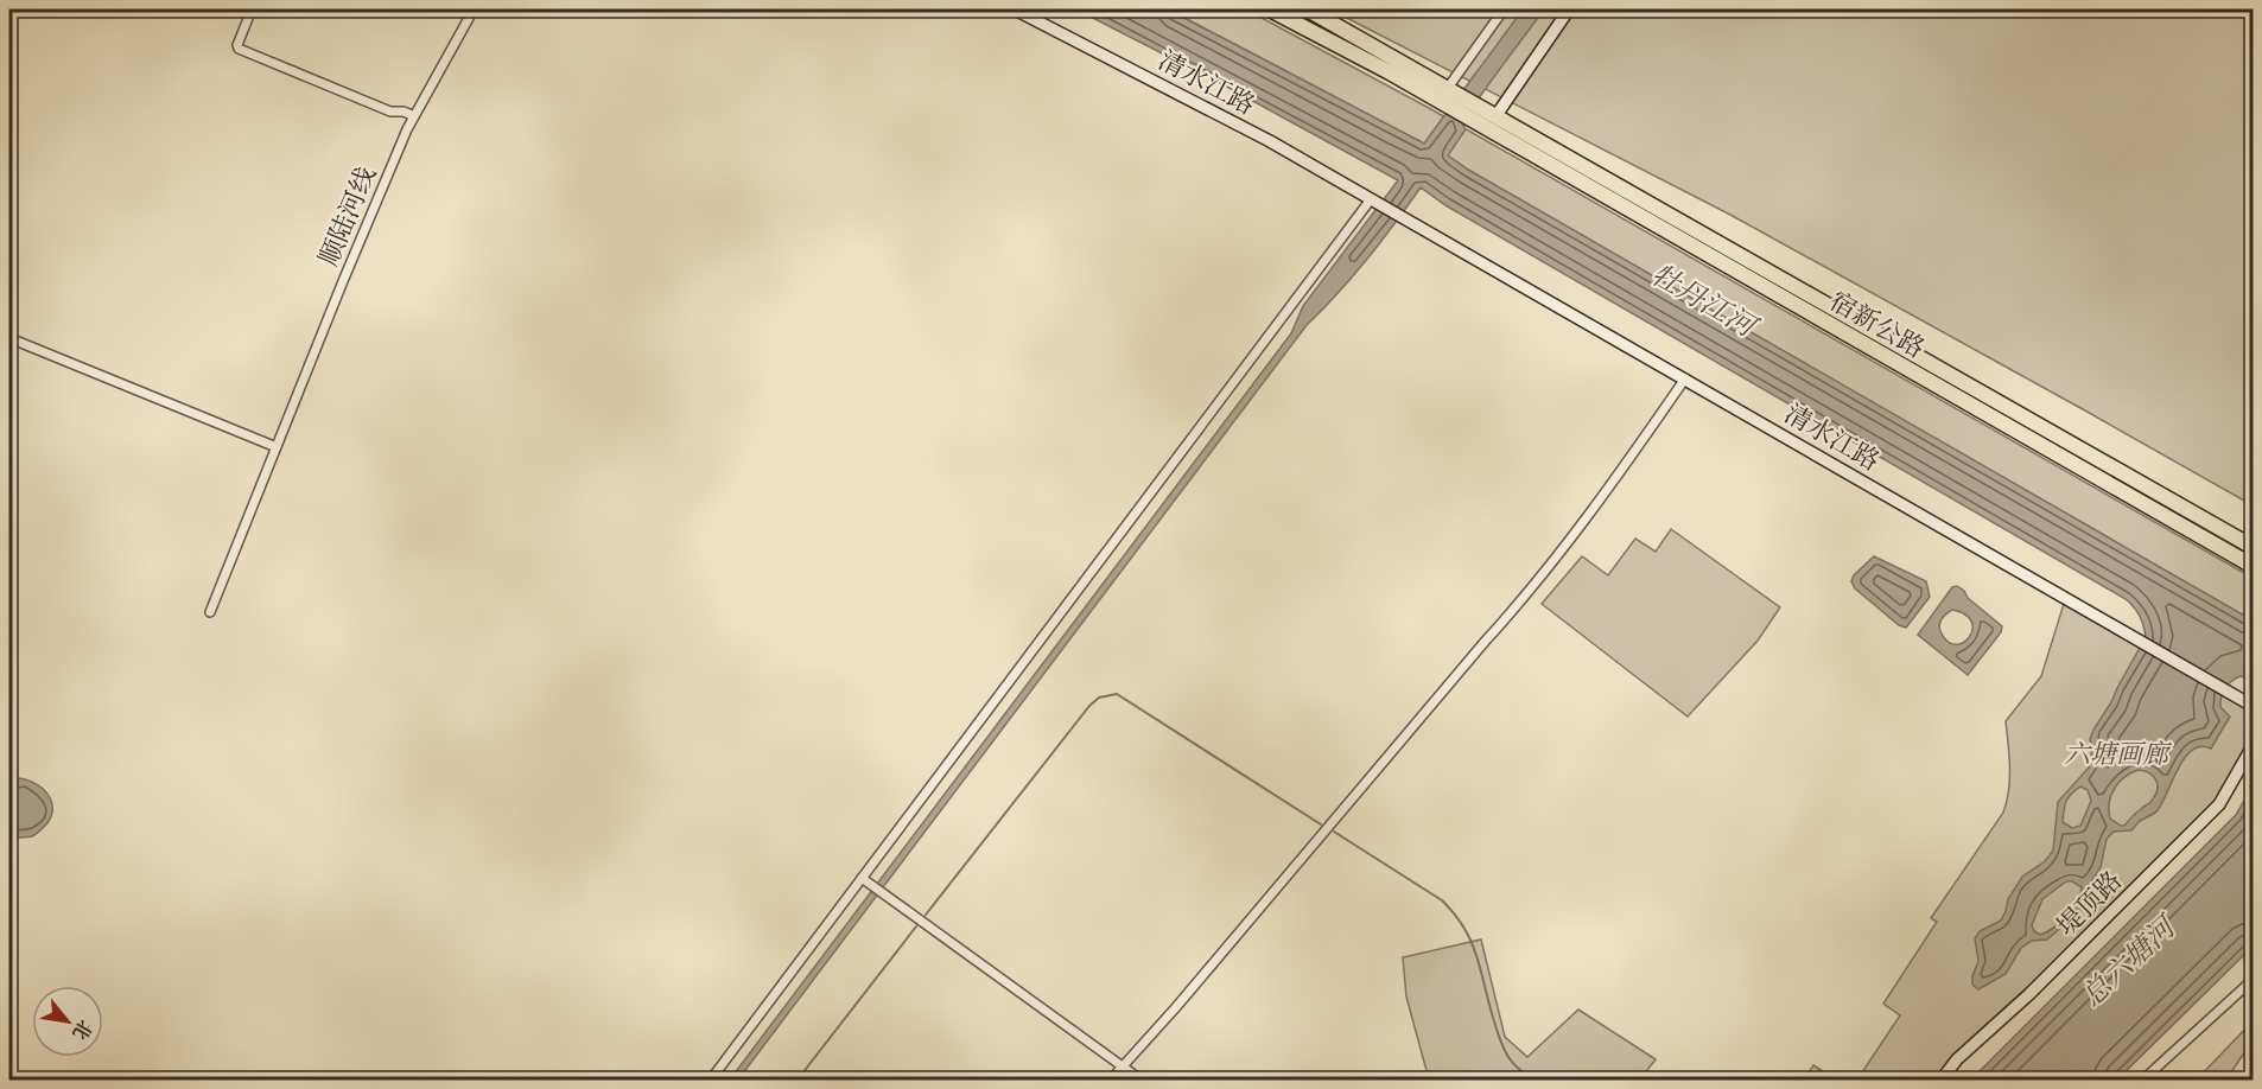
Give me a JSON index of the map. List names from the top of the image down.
{
  "streets": {
    "highway": ["宿新公路"],
    "street": ["清水江路", "顺陆河线", "堤顶路"]
  },
  "water": ["牡丹江河", "总六塘河"],
  "parks": ["六塘画廊"],
  "north": "bottom right"
}
